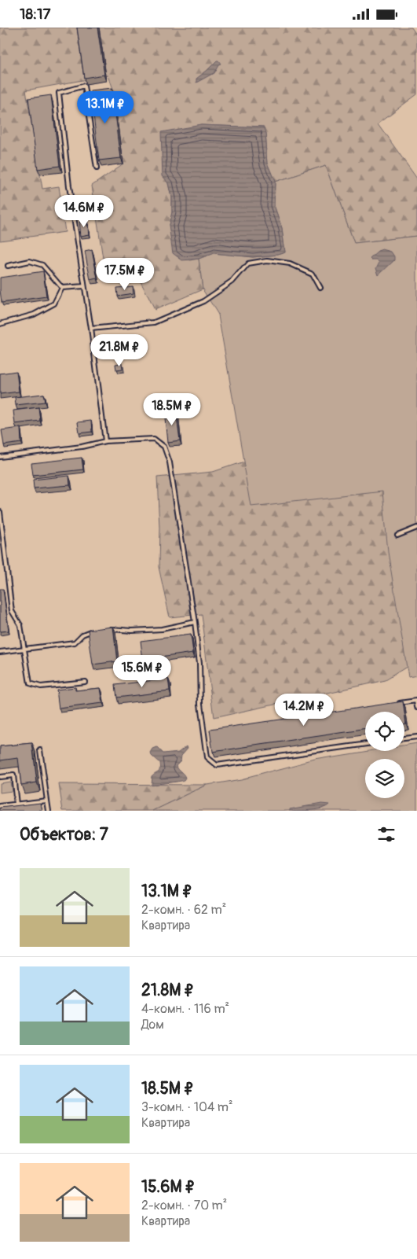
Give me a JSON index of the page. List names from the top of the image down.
{
  "page": {
    "status": "18:17",
    "price": [
      "13.1M ₽",
      "14.6M ₽",
      "17.5M ₽",
      "21.8M ₽",
      "18.5M ₽",
      "15.6M ₽",
      "14.2M ₽"
    ],
    "heading": "Объектов: 7",
    "list": [
      {
        "name": "13.1M ₽",
        "note": "2-комн. · 62 m² · Квартира"
      },
      {
        "name": "21.8M ₽",
        "note": "4-комн. · 116 m² · Дом"
      },
      {
        "name": "18.5M ₽",
        "note": "3-комн. · 104 m² · Квартира"
      },
      {
        "name": "15.6M ₽",
        "note": "2-комн. · 70 m² · Квартира"
      }
    ]
  }
}
